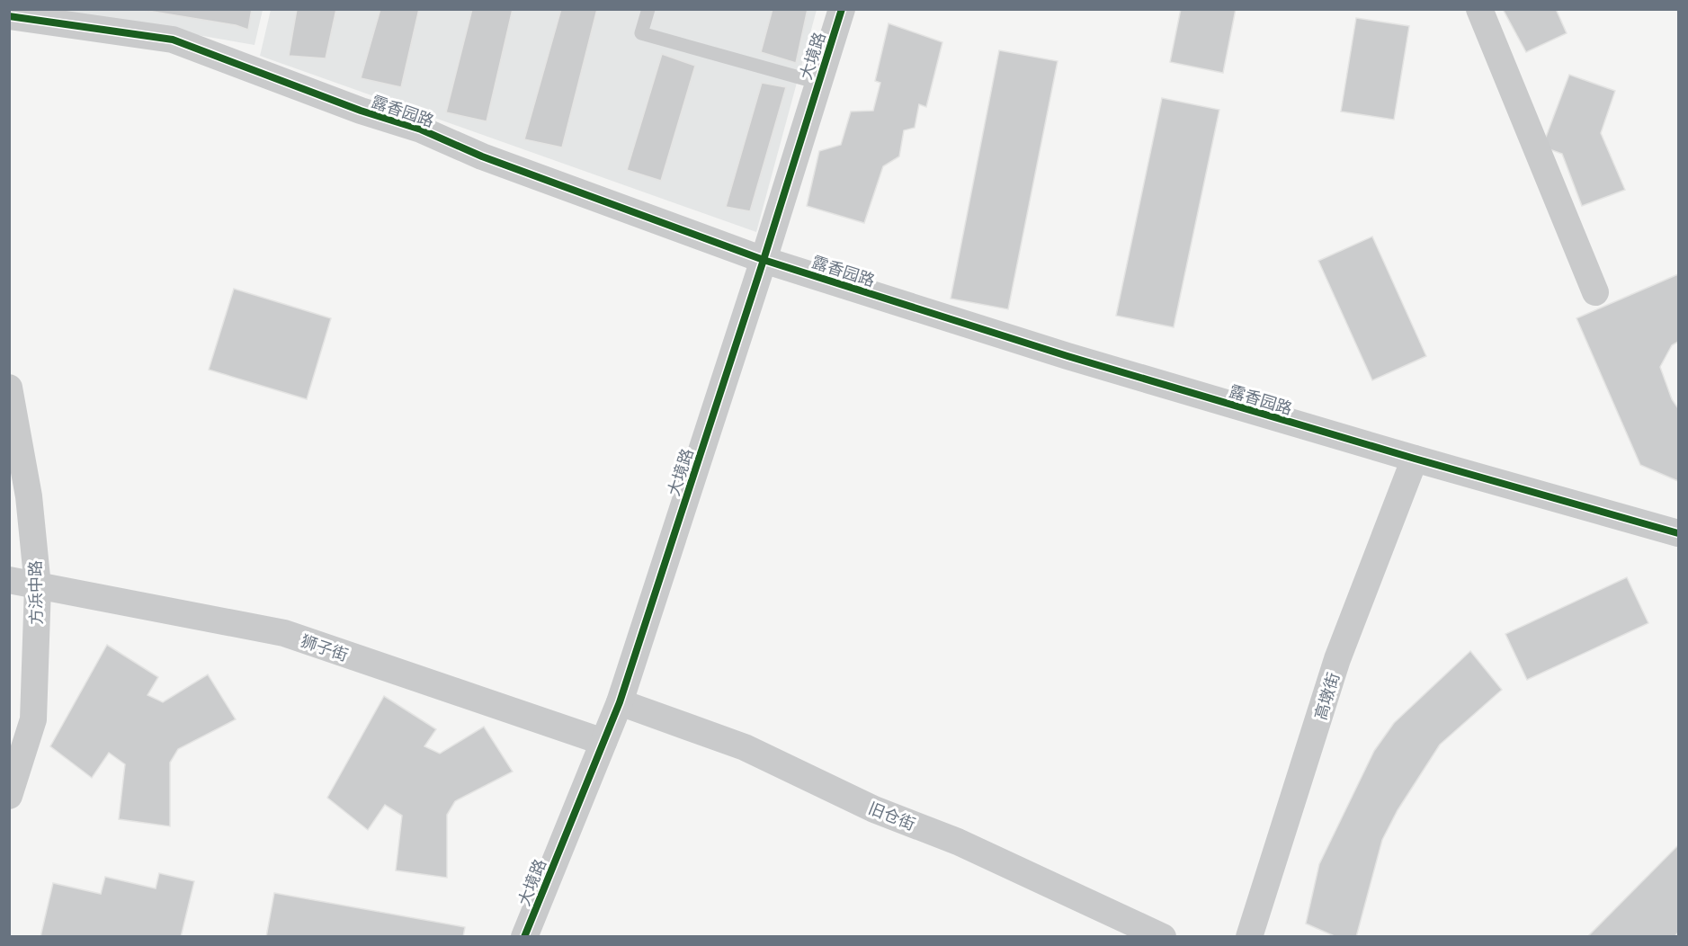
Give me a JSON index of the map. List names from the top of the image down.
{
  "streets": {
    "street": [
      "大境路",
      "露香园路",
      "方浜中路",
      "狮子街",
      "高墩街",
      "旧仓街"
    ]
  },
  "crossings": [
    ["大境路", "露香园路"],
    ["大境路", "狮子街"],
    ["大境路", "旧仓街"],
    ["露香园路", "高墩街"],
    ["方浜中路", "狮子街"]
  ]
}
